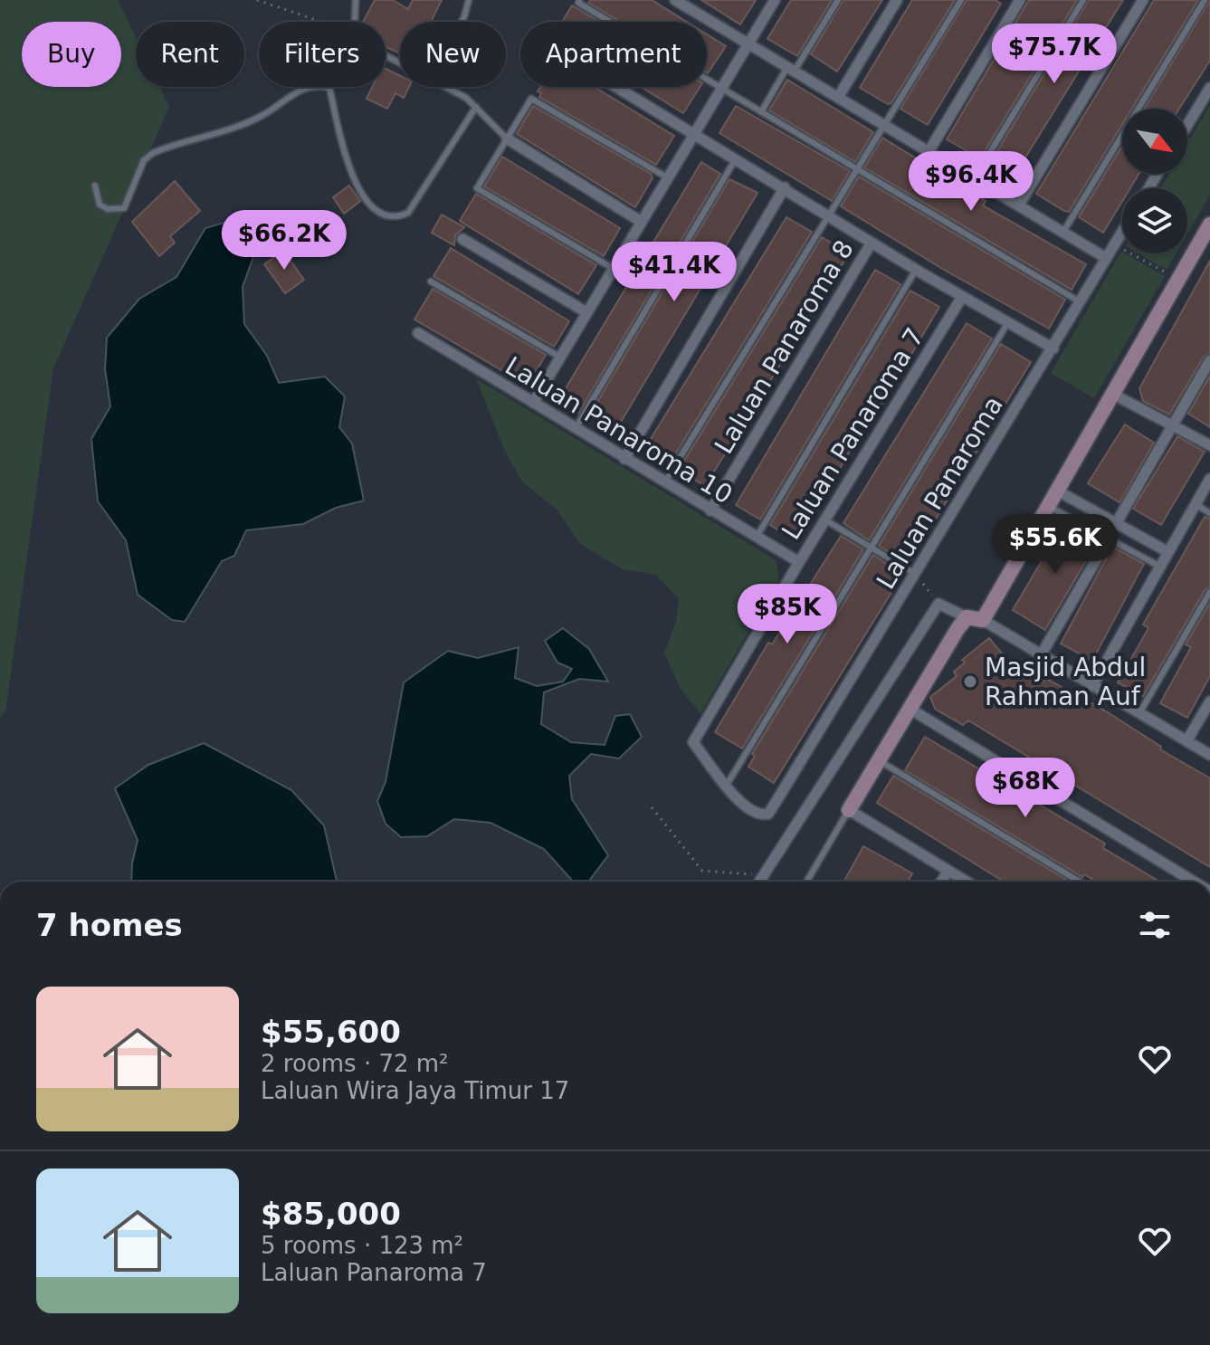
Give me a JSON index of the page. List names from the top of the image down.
{
  "streets": {
    "street": [
      "Laluan Panaroma 8",
      "Laluan Panaroma 10",
      "Laluan Panaroma 7",
      "Laluan Panaroma"
    ]
  },
  "crossings": [
    ["Laluan Panaroma 8", "Laluan Panaroma 10"],
    ["Laluan Panaroma 10", "Laluan Panaroma 7"],
    ["Laluan Panaroma 7", "Laluan Panaroma"]
  ],
  "places": ["Masjid Abdul Rahman Auf"],
  "north": "bottom right",
  "page": {
    "chip": [
      "Buy",
      "Rent",
      "Filters",
      "New",
      "Apartment"
    ],
    "price": [
      "$75.7K",
      "$96.4K",
      "$66.2K",
      "$41.4K",
      "$55.6K",
      "$85K",
      "$68K"
    ],
    "heading": "7 homes",
    "list": [
      {
        "name": "$55,600",
        "note": "2 rooms · 72 m² · Laluan Wira Jaya Timur 17"
      },
      {
        "name": "$85,000",
        "note": "5 rooms · 123 m² · Laluan Panaroma 7"
      }
    ]
  }
}
